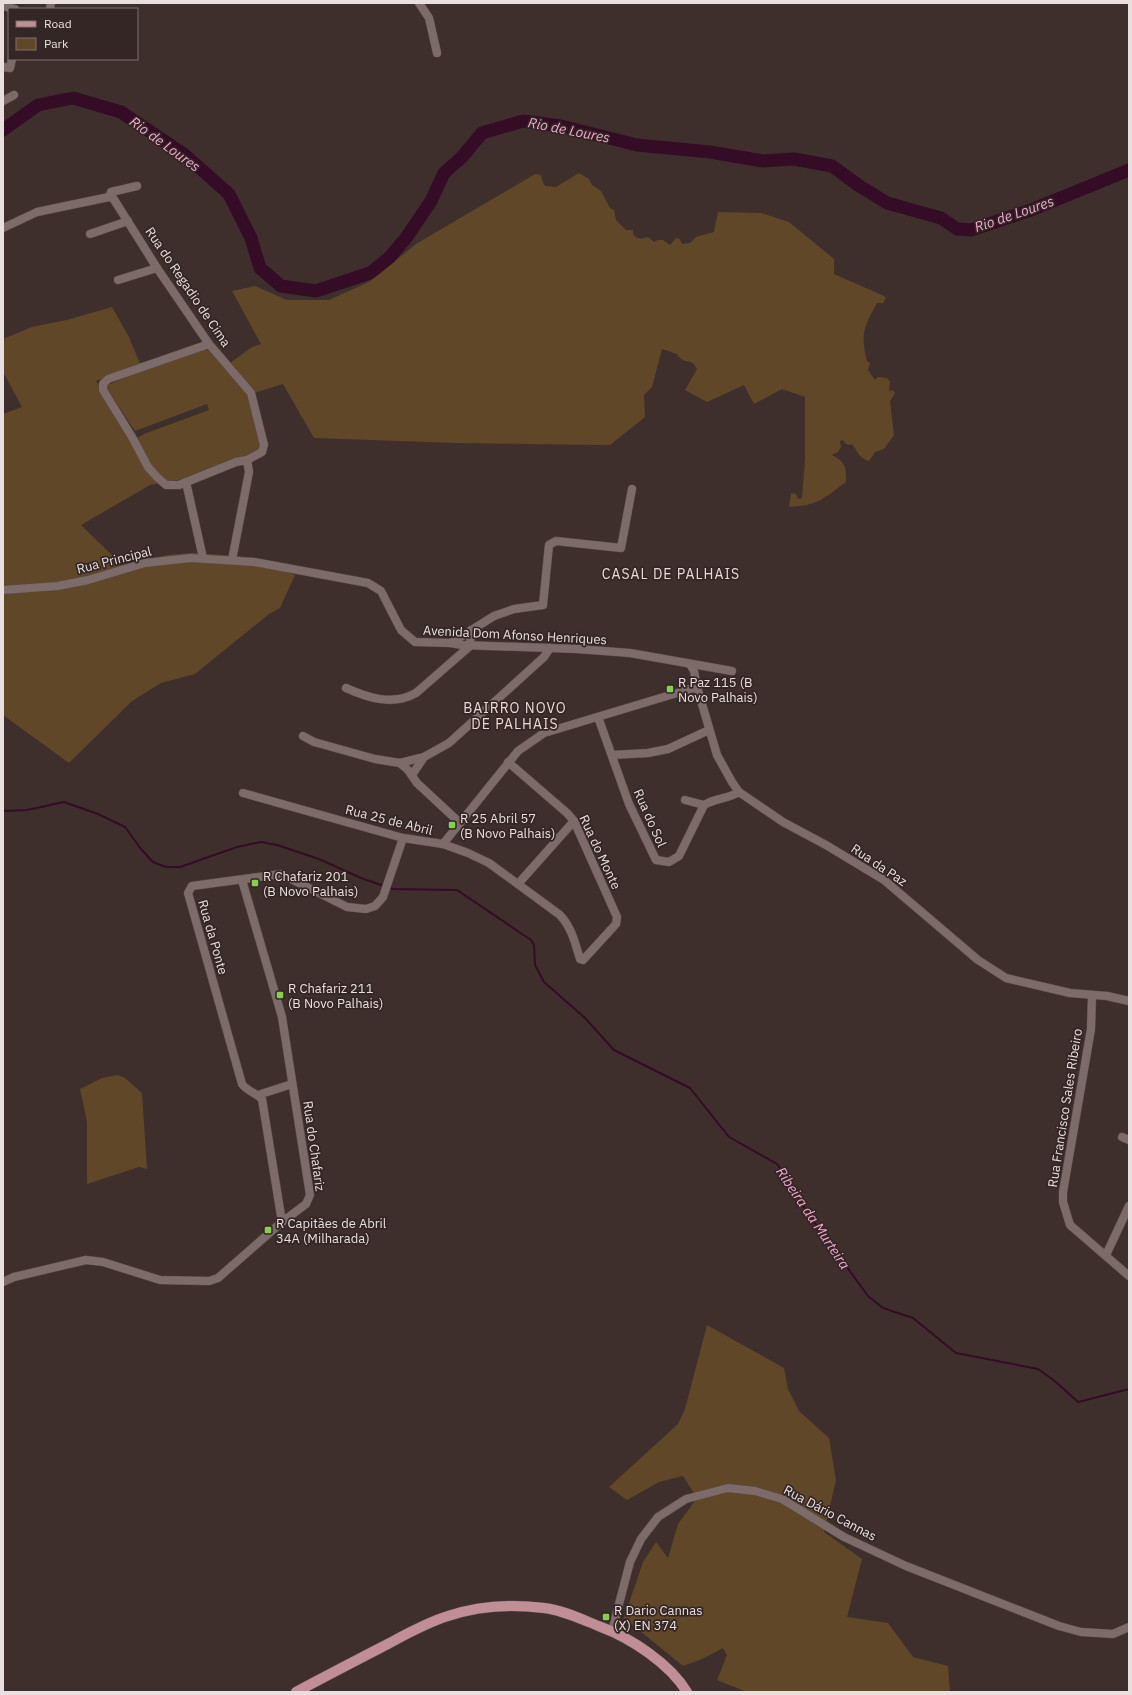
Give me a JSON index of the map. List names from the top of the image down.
{
  "streets": {
    "street": [
      "Rua do Regadio de Cima",
      "Rua Principal",
      "Avenida Dom Afonso Henriques",
      "Rua do Sol",
      "Rua 25 de Abril",
      "Rua do Monte",
      "Rua da Paz",
      "Rua da Ponte",
      "Rua Francisco Sales Ribeiro",
      "Rua do Chafariz",
      "Rua Dário Cannas"
    ]
  },
  "crossings": [
    ["Rua Principal", "Avenida Dom Afonso Henriques"],
    ["Avenida Dom Afonso Henriques", "Rua da Paz"],
    ["Rua 25 de Abril", "Rua do Monte"],
    ["Rua 25 de Abril", "Rua da Ponte"],
    ["Rua da Paz", "Rua Francisco Sales Ribeiro"],
    ["Rua da Ponte", "Rua do Chafariz"]
  ],
  "districts": ["CASAL DE PALHAIS", "BAIRRO NOVO DE PALHAIS"],
  "water": ["Rio de Loures", "Ribeira da Murteira"],
  "places": {
    "transit": [
      "R Paz 115 (B Novo Palhais)",
      "R 25 Abril 57 (B Novo Palhais)",
      "R Chafariz 201 (B Novo Palhais)",
      "R Chafariz 211 (B Novo Palhais)",
      "R Capitães de Abril 34A (Milharada)",
      "R Dario Cannas (X) EN 374"
    ]
  },
  "legend": ["Road", "Park"]
}
